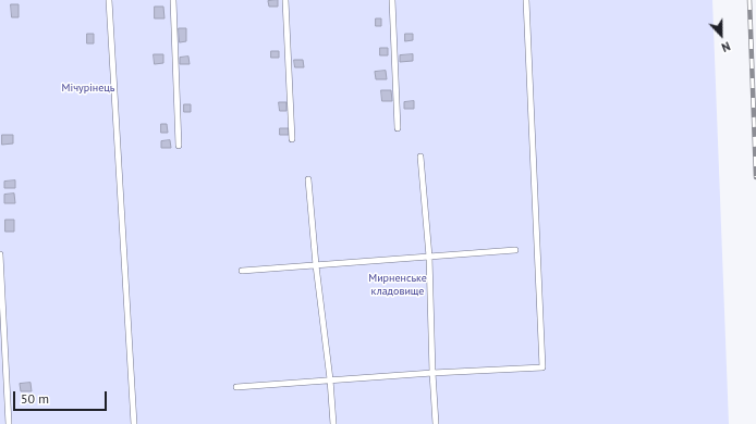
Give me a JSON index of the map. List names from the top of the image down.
{
  "parks": ["Мічурінець", "Мирненське кладовище"],
  "scale_bar": "50 m",
  "north": "bottom"
}
